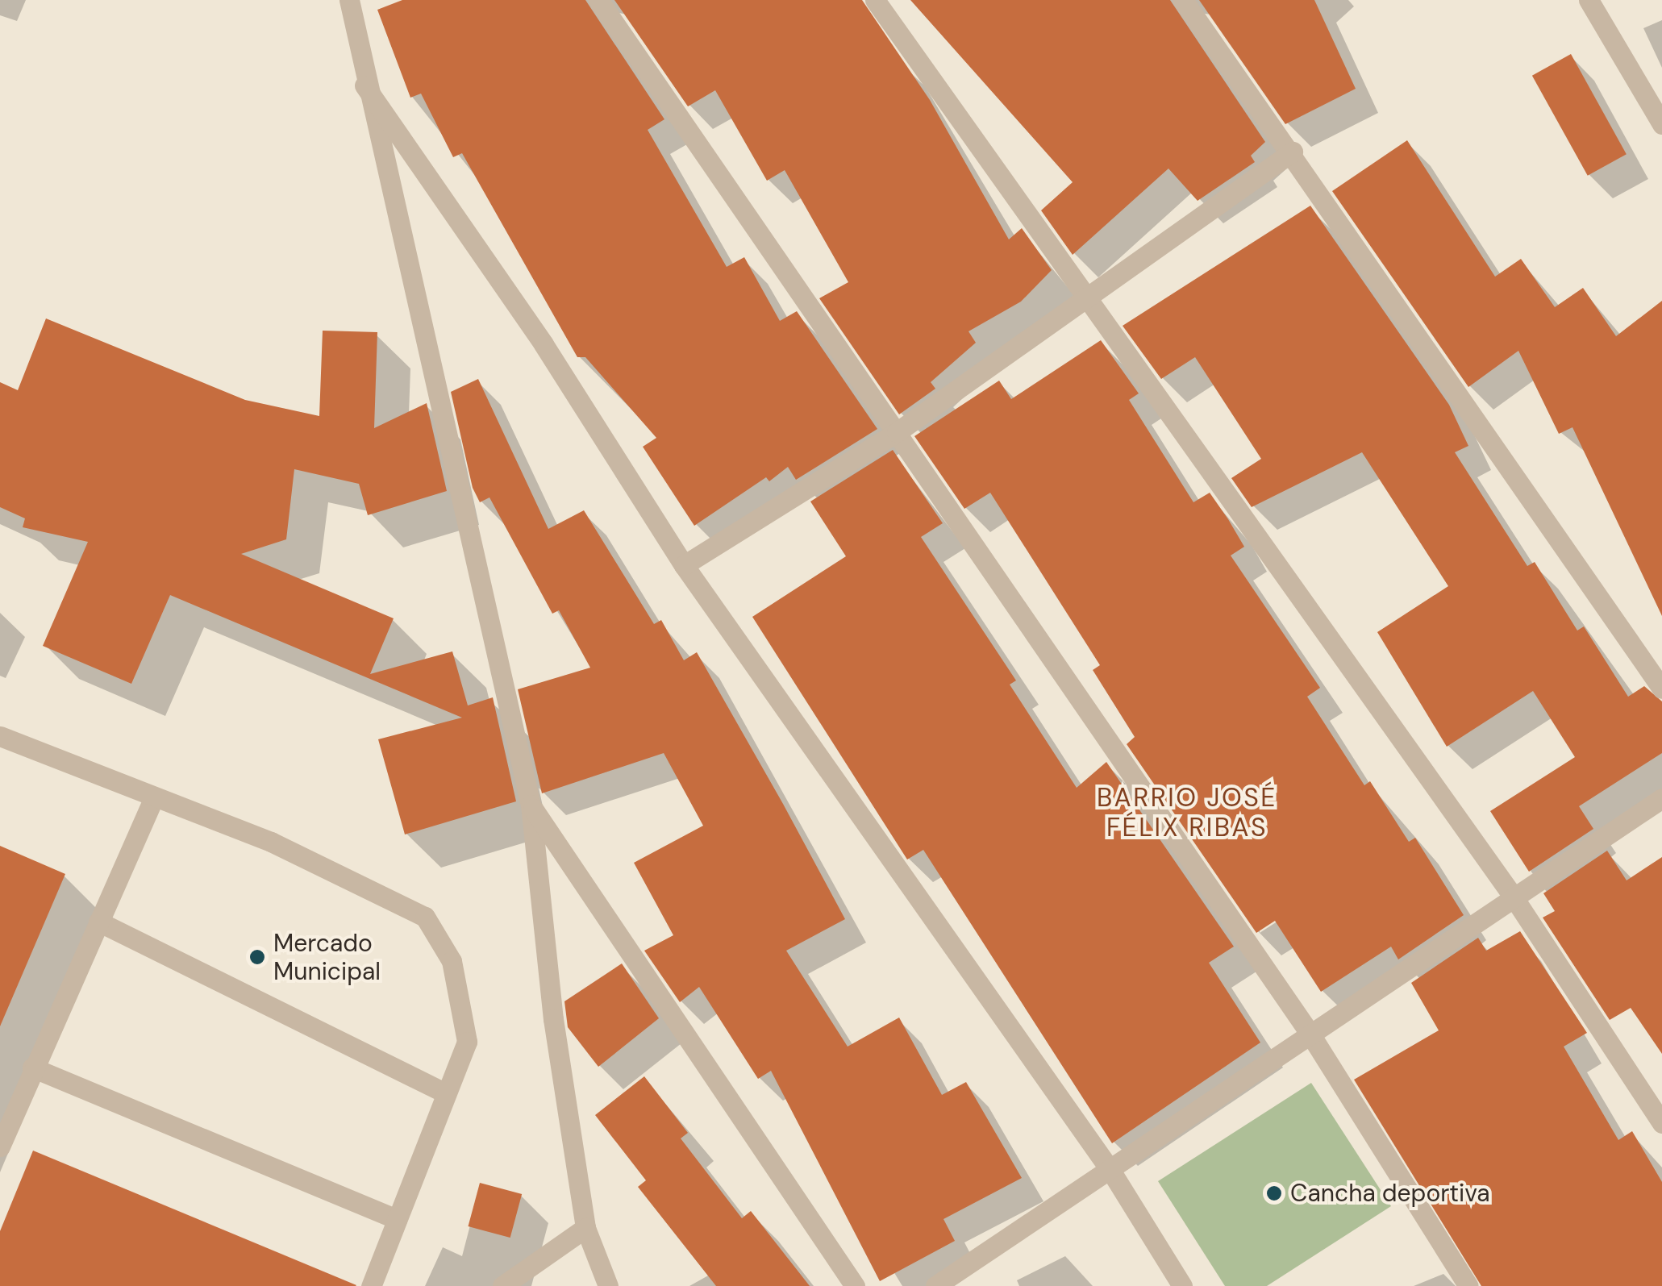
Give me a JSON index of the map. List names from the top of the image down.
{
  "districts": ["BARRIO JOSÉ FÉLIX RIBAS"],
  "places": ["Mercado Municipal", "Cancha deportiva"]
}
